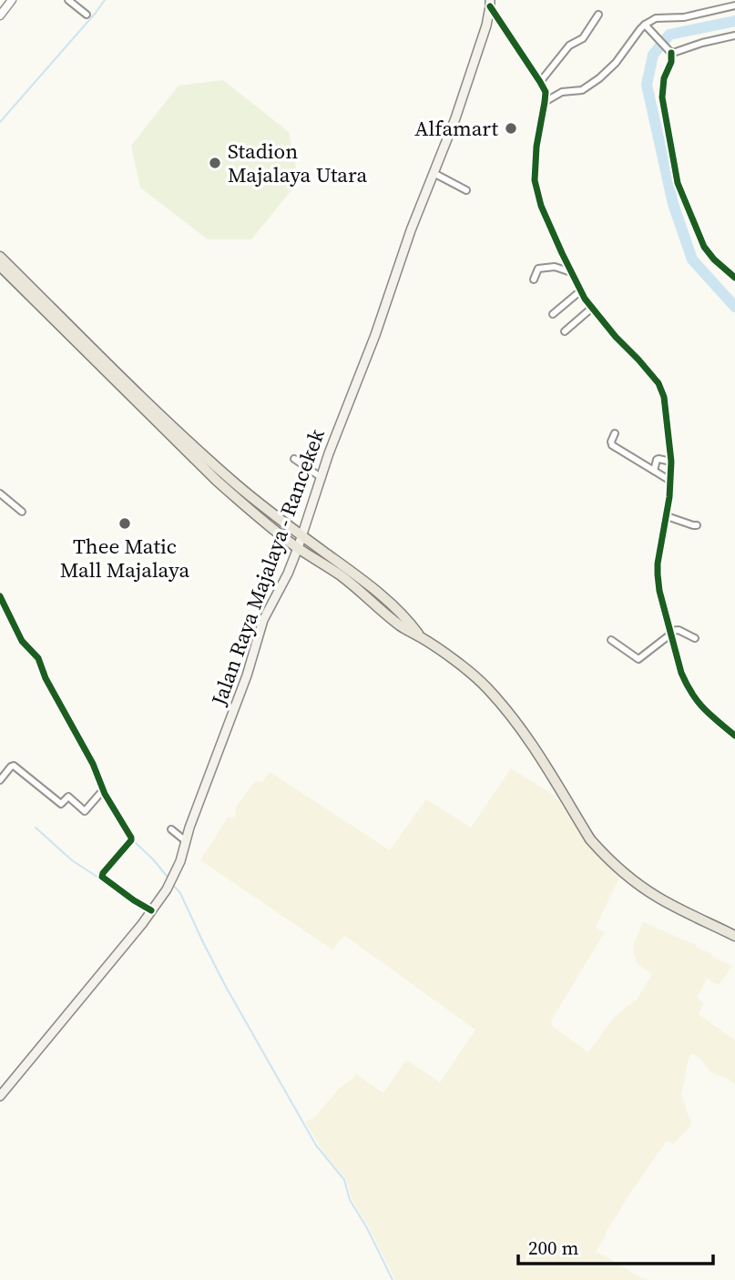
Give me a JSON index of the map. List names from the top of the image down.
{
  "streets": {
    "main road": ["Jalan Raya Majalaya - Rancekek"]
  },
  "places": ["Alfamart", "Stadion Majalaya Utara", "Thee Matic Mall Majalaya"],
  "scale_bar": "200 m"
}
